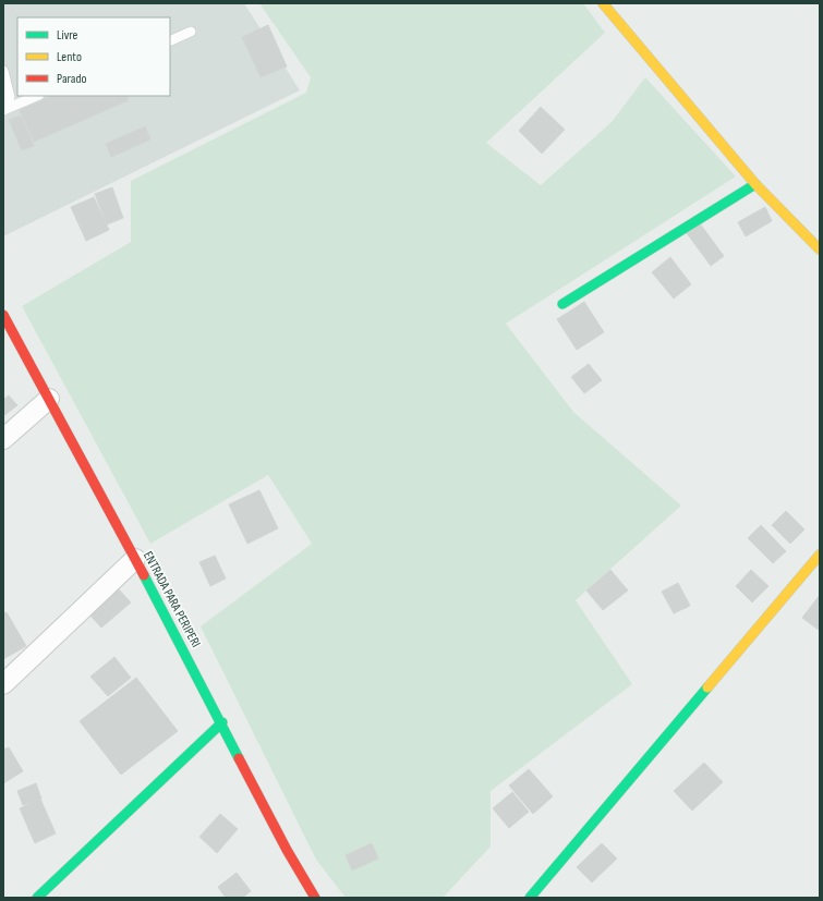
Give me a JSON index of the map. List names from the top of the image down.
{
  "streets": {
    "street": ["ENTRADA PARA PERIPERI"]
  },
  "legend": ["Livre", "Lento", "Parado"]
}
